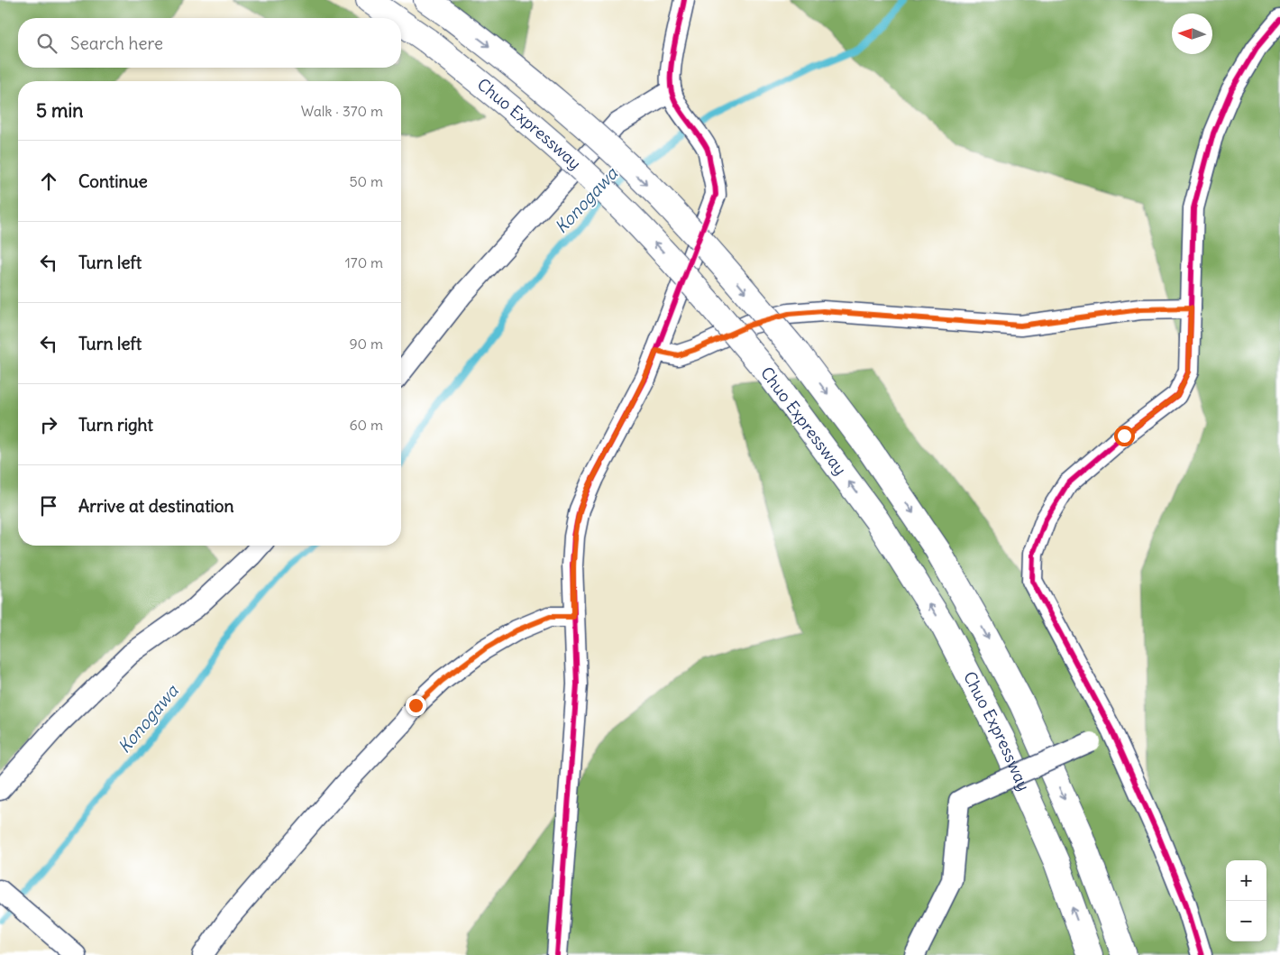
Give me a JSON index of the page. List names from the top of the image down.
{
  "streets": {
    "highway": ["Chuo Expressway"]
  },
  "water": ["Konogawa"],
  "north": "left",
  "page": {
    "search": "Search here",
    "heading": ["5 min", "Walk · 370 m"],
    "list": [
      ["Continue", "50 m"],
      ["Turn left", "170 m"],
      ["Turn left", "90 m"],
      ["Turn right", "60 m"],
      "Arrive at destination"
    ],
    "map_buttons": ["+", "−"]
  }
}
